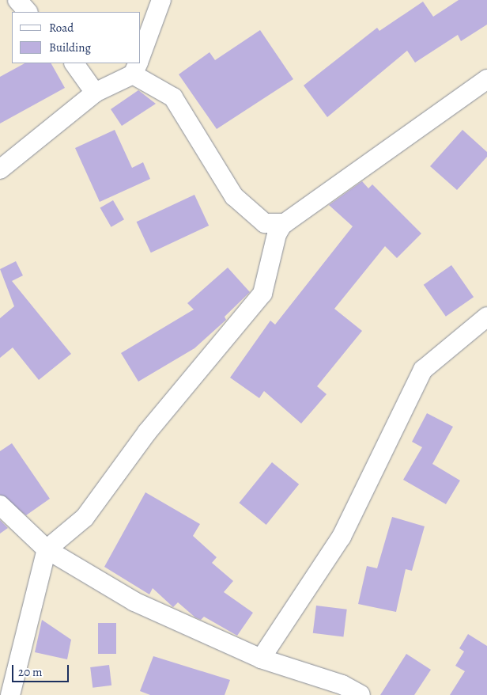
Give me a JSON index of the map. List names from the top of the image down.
{
  "legend": ["Road", "Building"],
  "scale_bar": "20 m"
}
